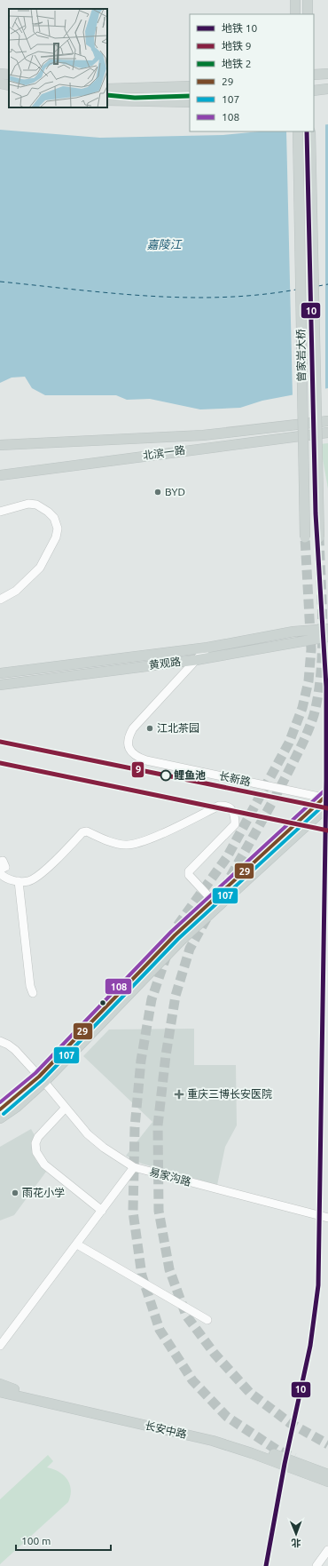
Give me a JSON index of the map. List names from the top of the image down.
{
  "streets": {
    "main road": [
      "曾家岩大桥",
      "北滨一路",
      "黄观路",
      "长安中路"
    ],
    "street": ["长新路", "易家沟路"]
  },
  "crossings": [
    ["黄观路", "长新路"]
  ],
  "water": ["嘉陵江"],
  "places": {
    "other": [
      "BYD",
      "江北茶园",
      "鲤鱼池",
      "雨花小学"
    ],
    "health": ["重庆三博长安医院"]
  },
  "lines": [
    "metro line 2",
    "metro line 10",
    "metro line 9",
    "transit line 108",
    "transit line 29",
    "transit line 107"
  ],
  "legend": [
    "地铁 10",
    "地铁 9",
    "地铁 2",
    "29",
    "107",
    "108"
  ],
  "scale_bar": "100 m",
  "north": "bottom"
}
